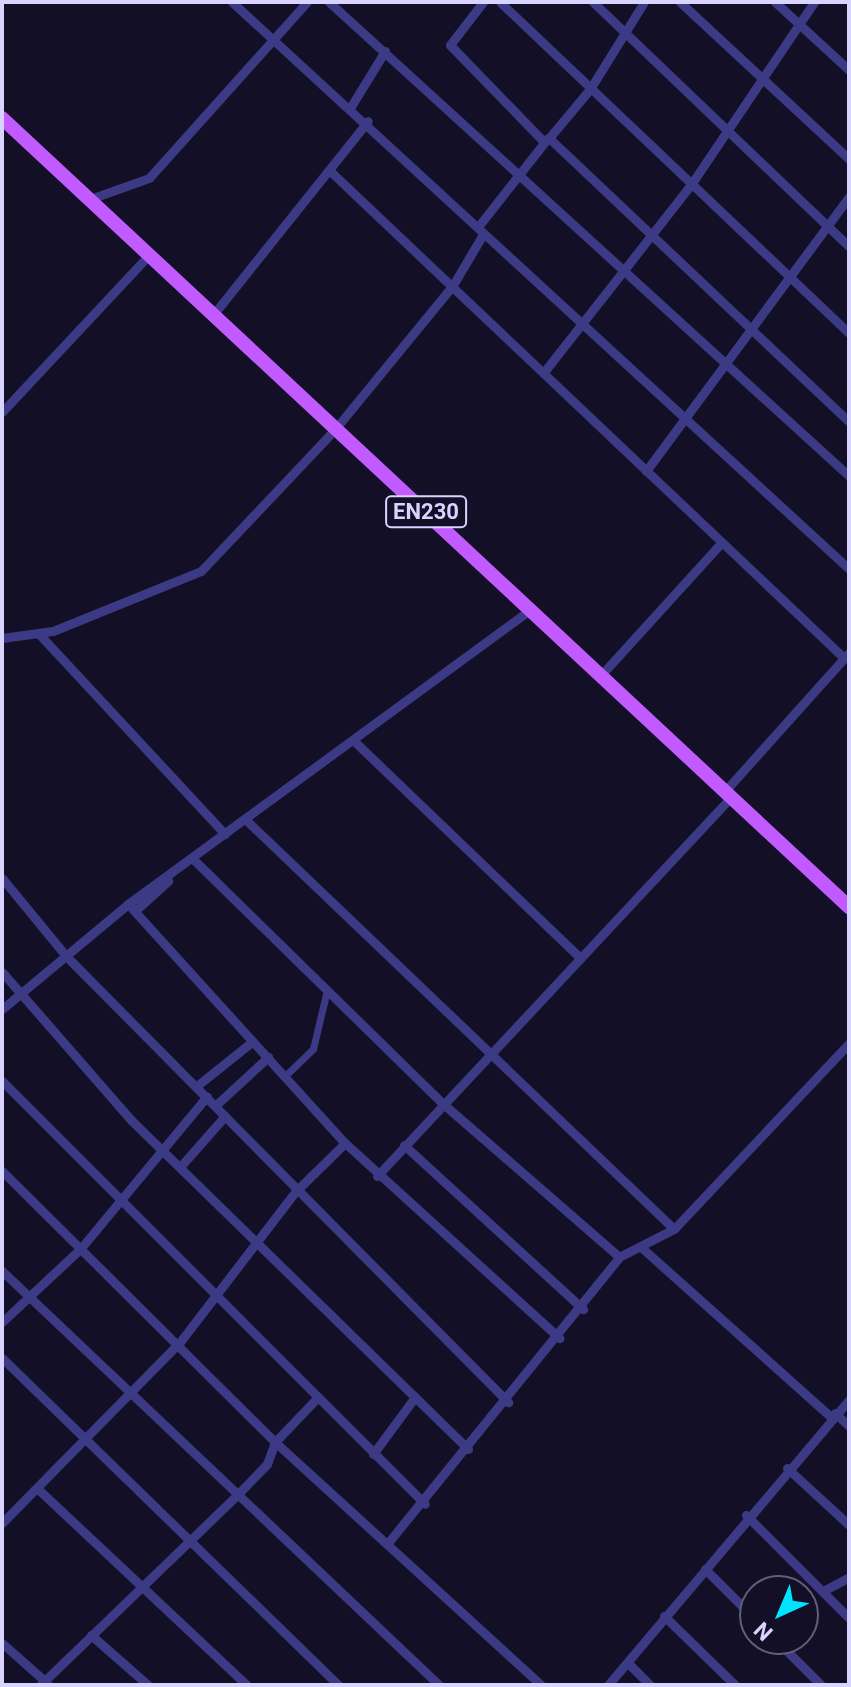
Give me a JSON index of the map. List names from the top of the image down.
{
  "streets": {
    "main road": ["EN230"]
  },
  "north": "bottom left"
}
